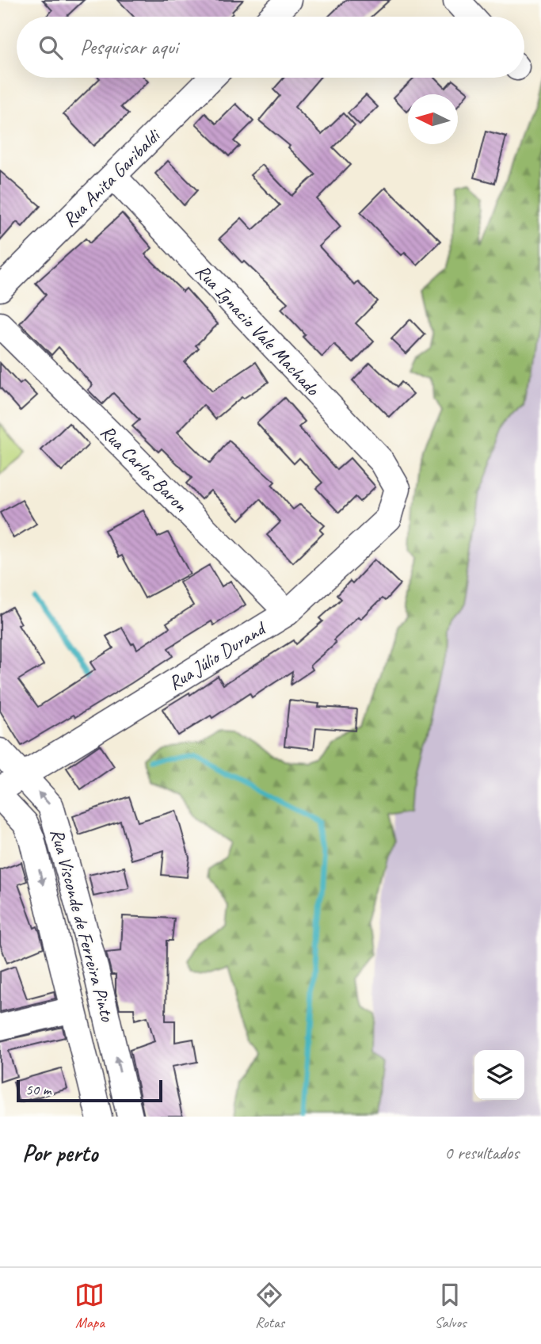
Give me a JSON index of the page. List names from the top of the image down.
{
  "streets": {
    "street": [
      "Rua Anita Garibaldi",
      "Rua Ignacio Vale Machado",
      "Rua Carlos Baron",
      "Rua Júlio Durand",
      "Rua Visconde de Ferreira Pinto"
    ]
  },
  "crossings": [
    ["Rua Anita Garibaldi", "Rua Ignacio Vale Machado"],
    ["Rua Ignacio Vale Machado", "Rua Júlio Durand"],
    ["Rua Carlos Baron", "Rua Júlio Durand"],
    ["Rua Júlio Durand", "Rua Visconde de Ferreira Pinto"]
  ],
  "scale_bar": "50 m",
  "north": "left",
  "page": {
    "search": "Pesquisar aqui",
    "scale": "50 m",
    "heading": ["Por perto", "0 resultados"],
    "nav": ["Mapa", "Rotas", "Salvos"]
  }
}
